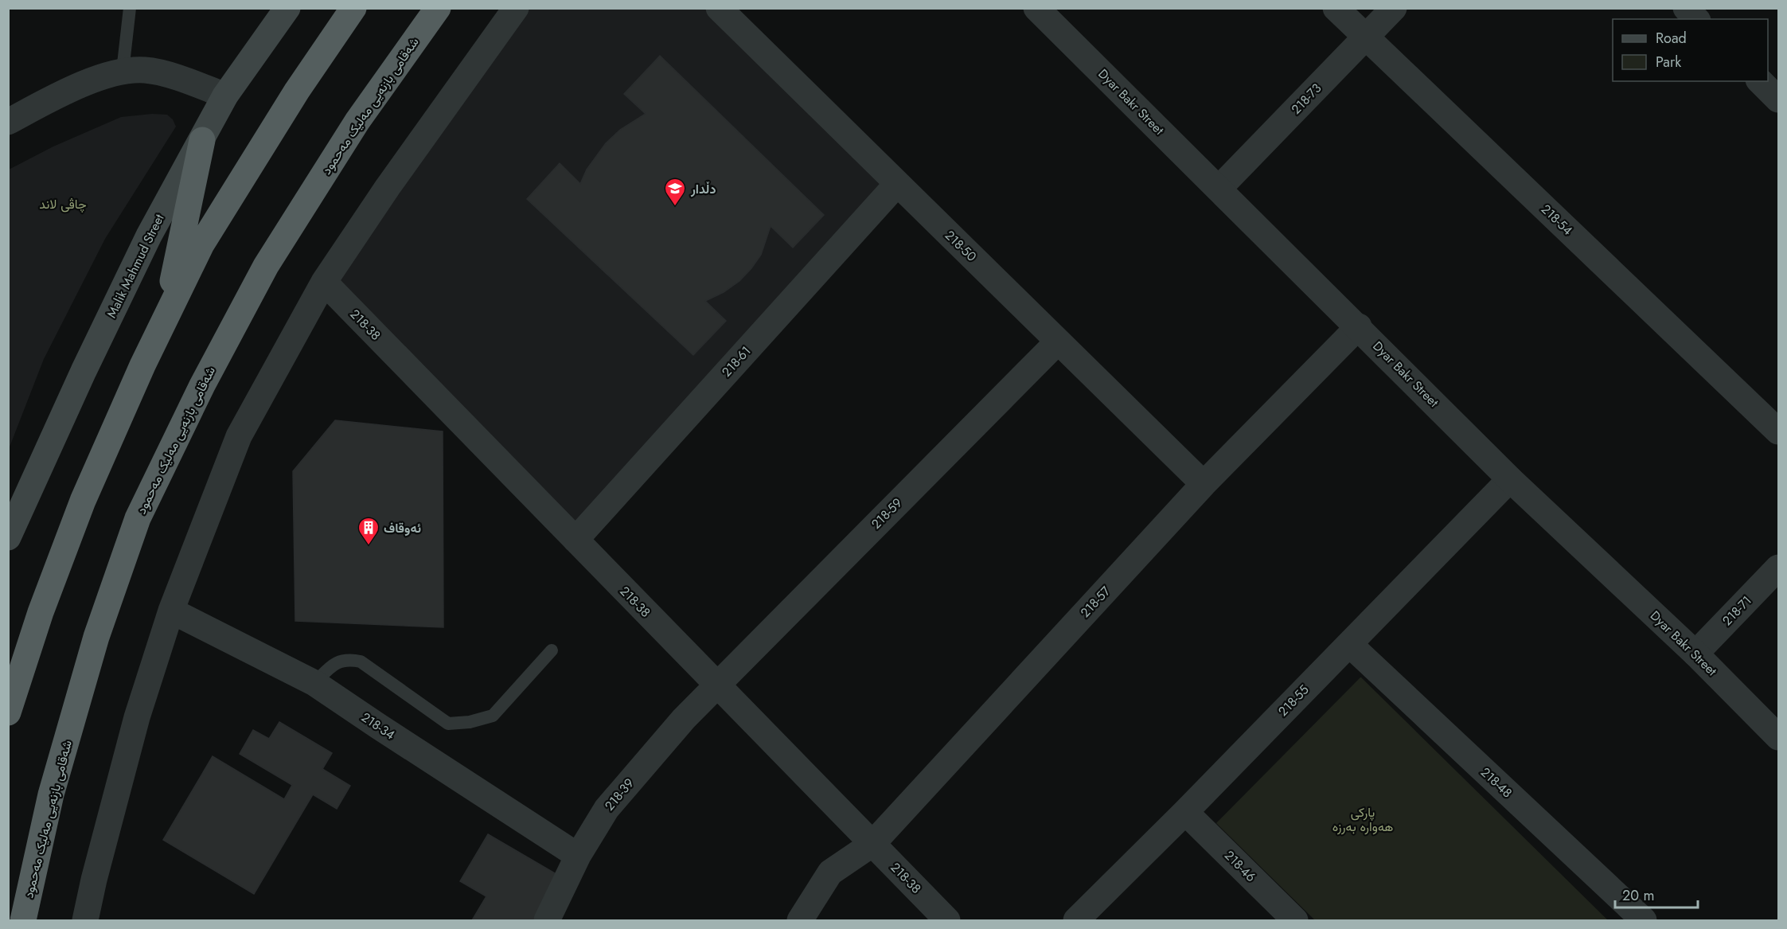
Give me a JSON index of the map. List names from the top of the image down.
{
  "streets": {
    "highway": ["شەقامی بازنەیی مەلیک مەحمود"],
    "main road": ["Malik Mahmud Street"],
    "street": [
      "218-73",
      "Dyar Bakr Street",
      "218-54",
      "218-50",
      "218-38",
      "218-61",
      "218-59",
      "218-57",
      "218-71",
      "218-55",
      "218-34",
      "218-48",
      "218-39",
      "218-46"
    ]
  },
  "crossings": [
    ["218-73", "Dyar Bakr Street"],
    ["218-73", "218-54"],
    ["Dyar Bakr Street", "218-57"],
    ["Dyar Bakr Street", "218-71"],
    ["Dyar Bakr Street", "218-55"],
    ["218-50", "218-61"],
    ["218-50", "218-59"],
    ["218-50", "218-57"],
    ["218-38", "218-61"],
    ["218-38", "218-59"],
    ["218-38", "218-57"],
    ["218-38", "218-39"],
    ["218-59", "218-39"],
    ["218-55", "218-48"],
    ["218-55", "218-46"],
    ["218-34", "218-39"]
  ],
  "parks": ["چاڤی لاند", "پارکی هەوارە بەرزە"],
  "places": {
    "school or university": ["دڵدار"],
    "building": ["ئەوقاف"]
  },
  "legend": ["Road", "Park"],
  "scale_bar": "20 m"
}
